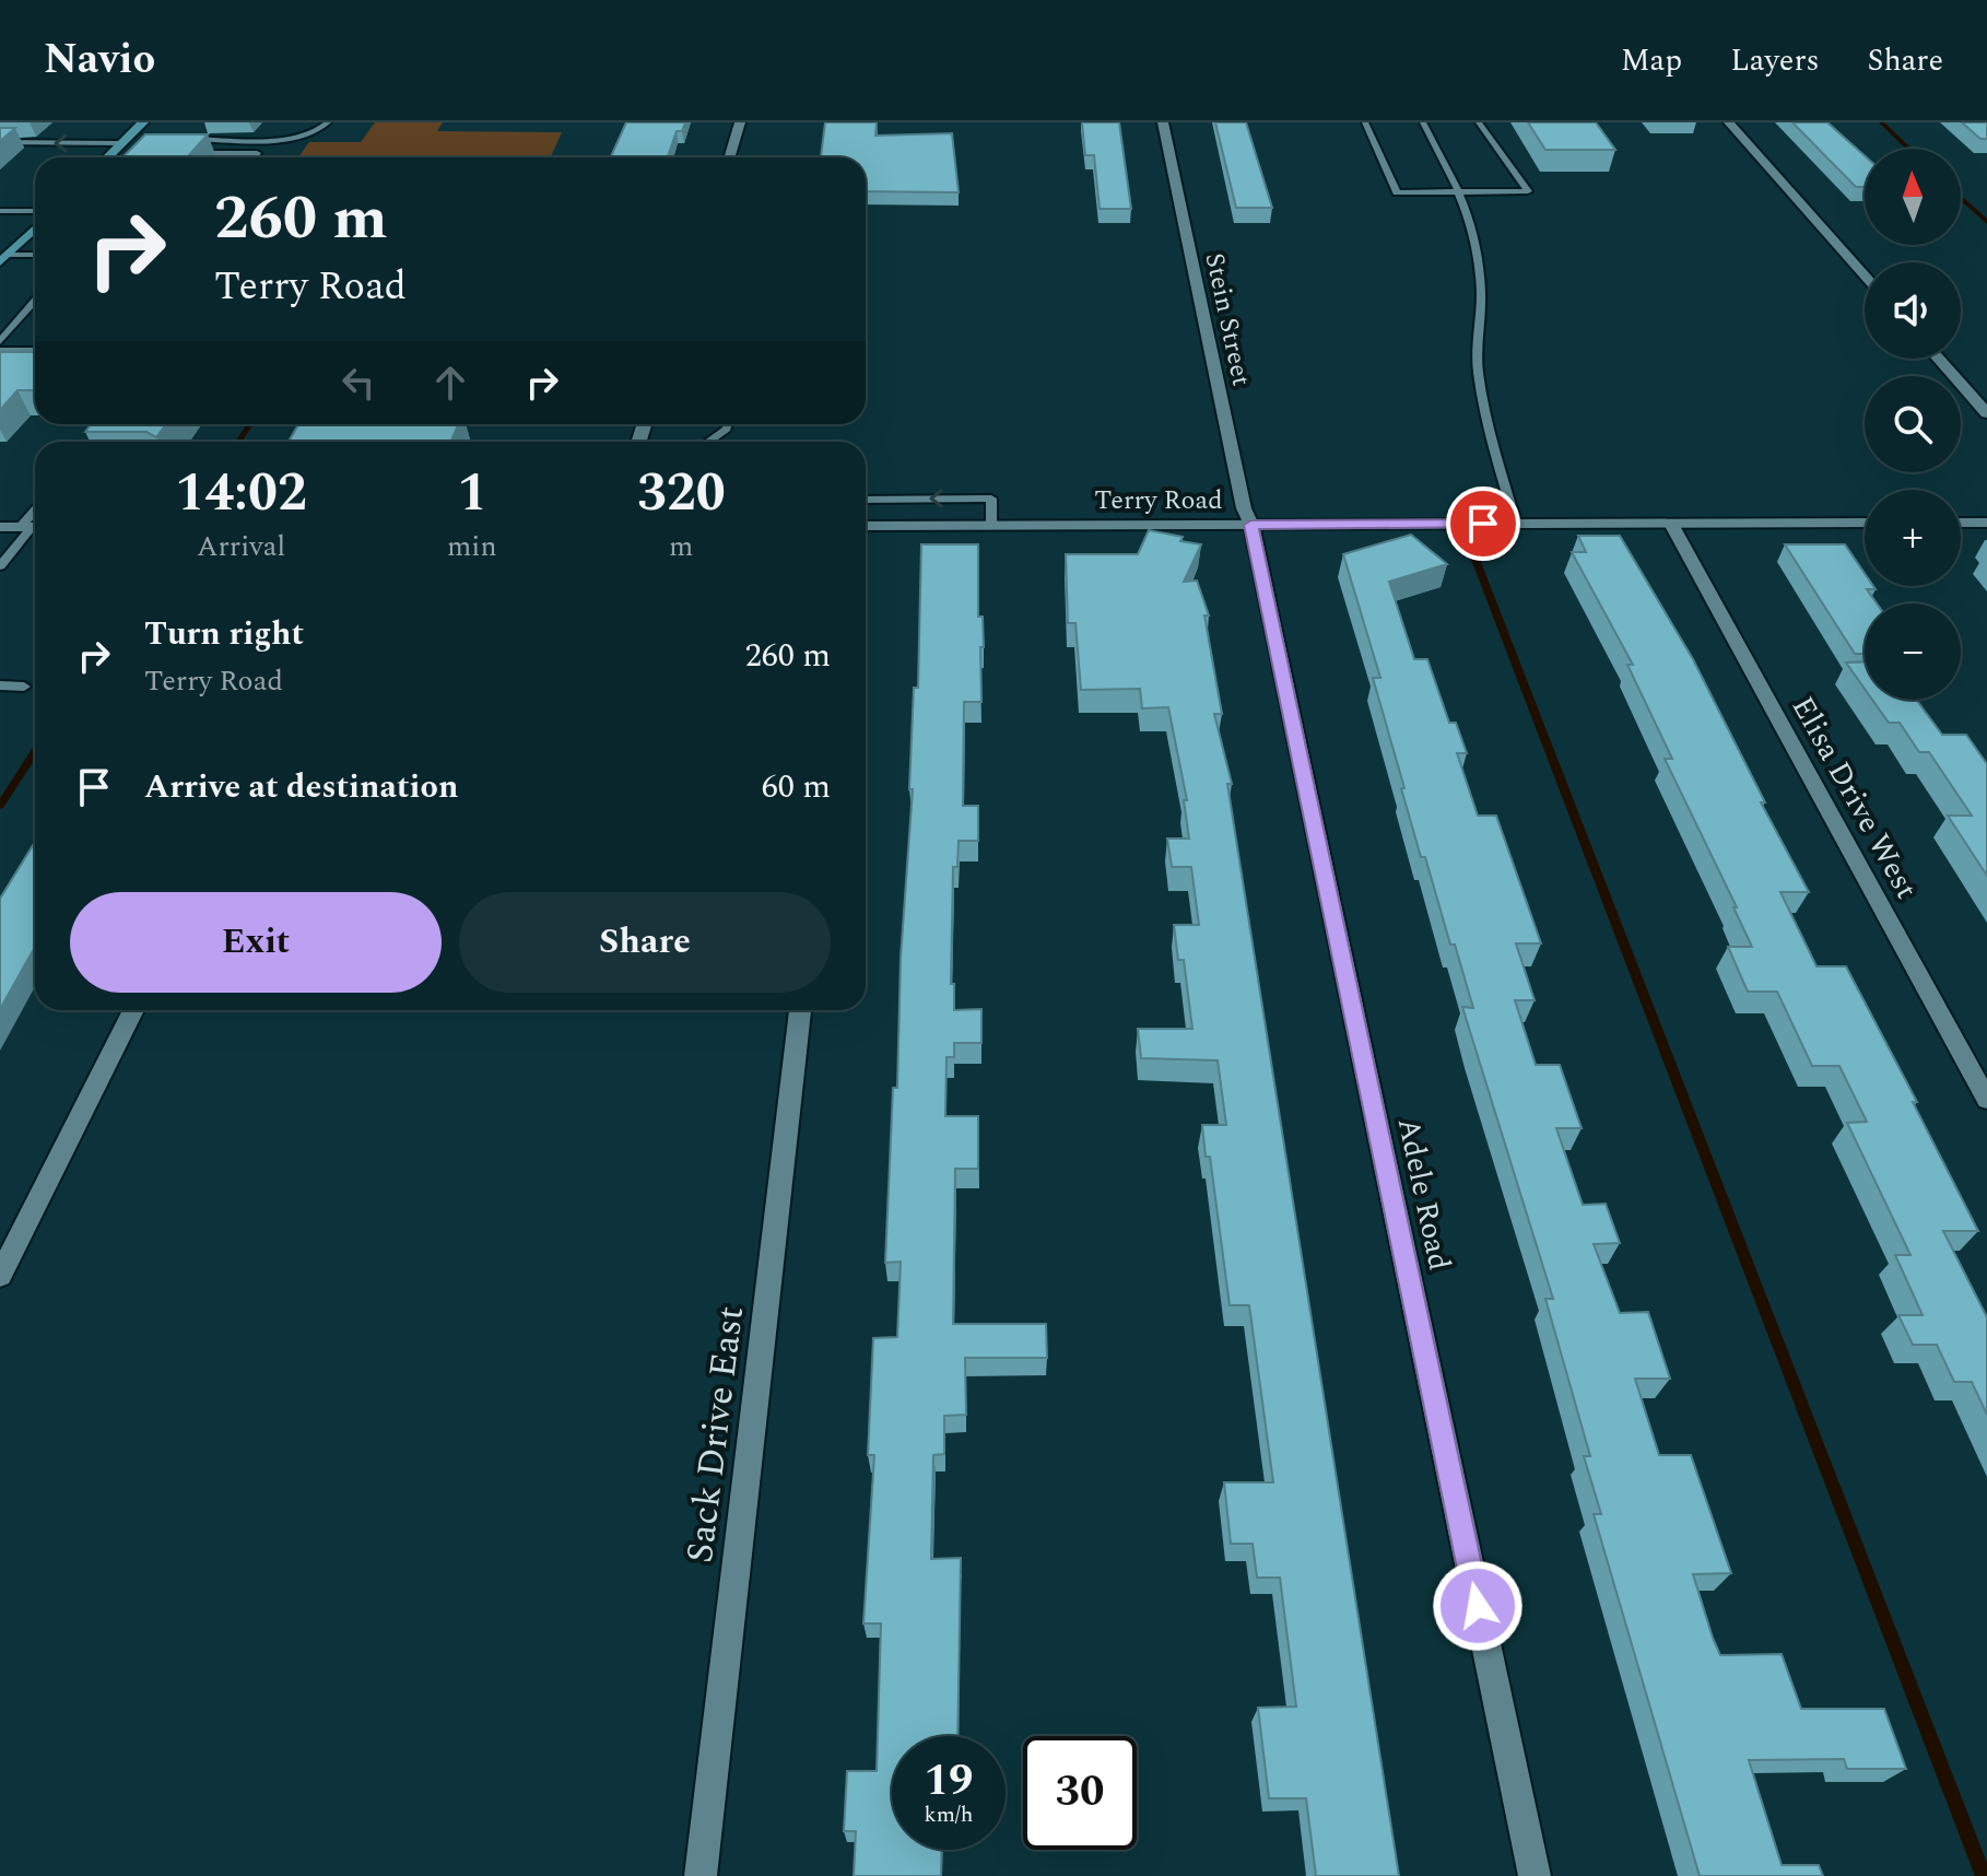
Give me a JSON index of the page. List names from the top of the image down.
{
  "streets": {
    "street": [
      "Stein Street",
      "Terry Road",
      "Elisa Drive West",
      "Adele Road",
      "Sack Drive East"
    ]
  },
  "crossings": [
    ["Stein Street", "Terry Road"],
    ["Stein Street", "Adele Road"],
    ["Terry Road", "Elisa Drive West"],
    ["Terry Road", "Adele Road"]
  ],
  "north": "top",
  "page": {
    "header": "Navio",
    "nav": ["Map", "Layers", "Share"],
    "map_buttons": ["+", "−"],
    "turn": ["260 m", "Terry Road"],
    "eta": [
      "14:02",
      "Arrival",
      "1",
      "min",
      "320",
      "m"
    ],
    "list": [
      {
        "name": "Turn right",
        "note": "Terry Road",
        "value": "260 m"
      },
      {
        "name": "Arrive at destination",
        "value": "60 m"
      }
    ],
    "buttons": ["Exit", "Share"],
    "speed": "19 km/h",
    "limit": "30"
  }
}
